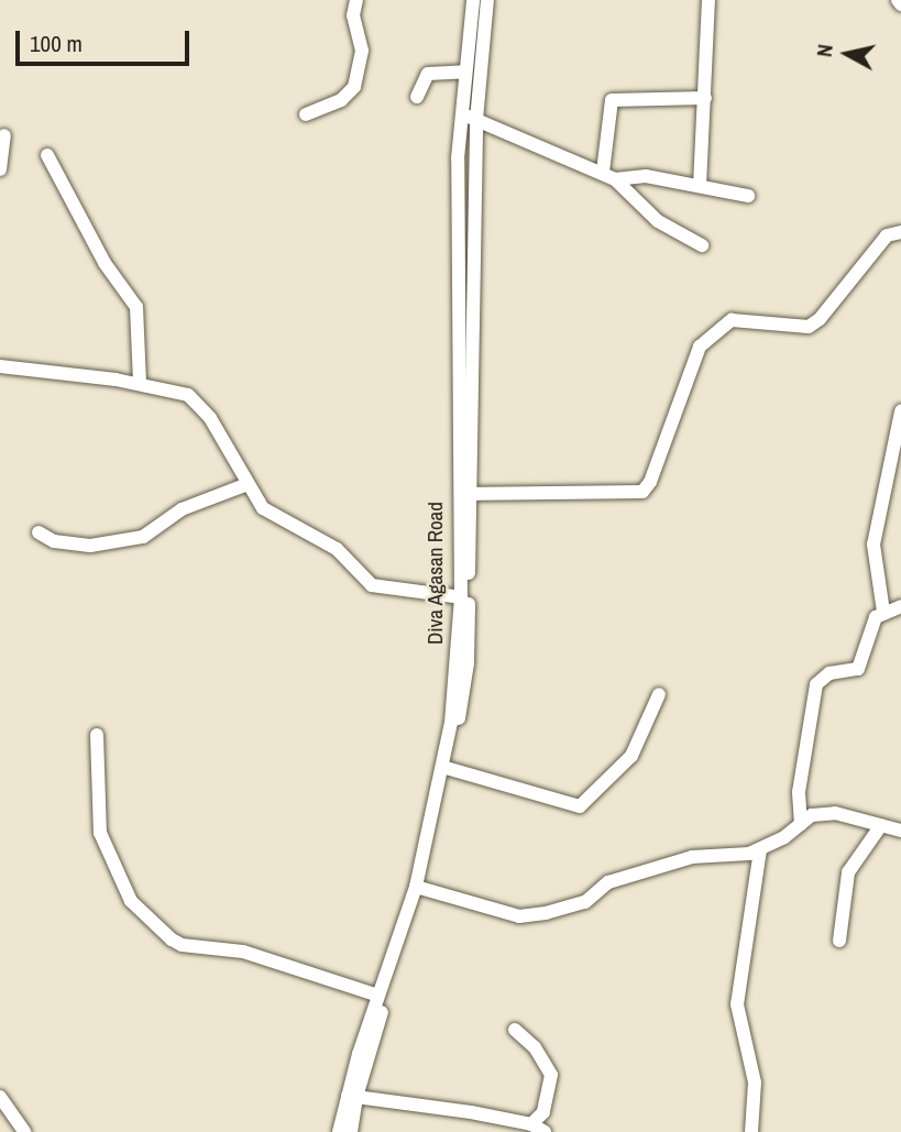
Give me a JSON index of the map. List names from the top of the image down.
{
  "streets": {
    "street": ["Diva Agasan Road"]
  },
  "scale_bar": "100 m",
  "north": "left"
}
